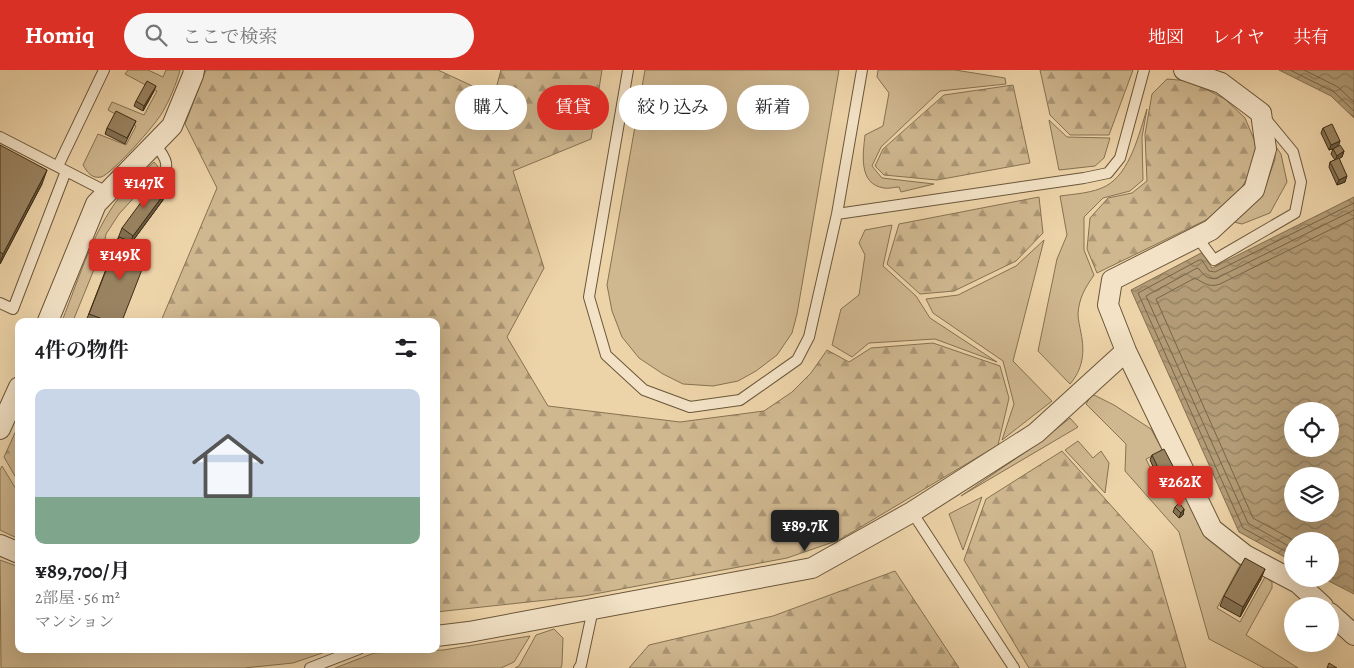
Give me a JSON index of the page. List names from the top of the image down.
{
  "page": {
    "header": "Homiq",
    "search": "ここで検索",
    "nav": ["地図", "レイヤ", "共有"],
    "chip": [
      "購入",
      "賃貸",
      "絞り込み",
      "新着"
    ],
    "price": [
      "¥147K",
      "¥149K",
      "¥262K",
      "¥89.7K"
    ],
    "heading": "4件の物件",
    "list": [
      {
        "name": "¥89,700/月",
        "note": "2部屋 · 56 m² · マンション"
      }
    ],
    "map_buttons": ["+", "−"]
  }
}
